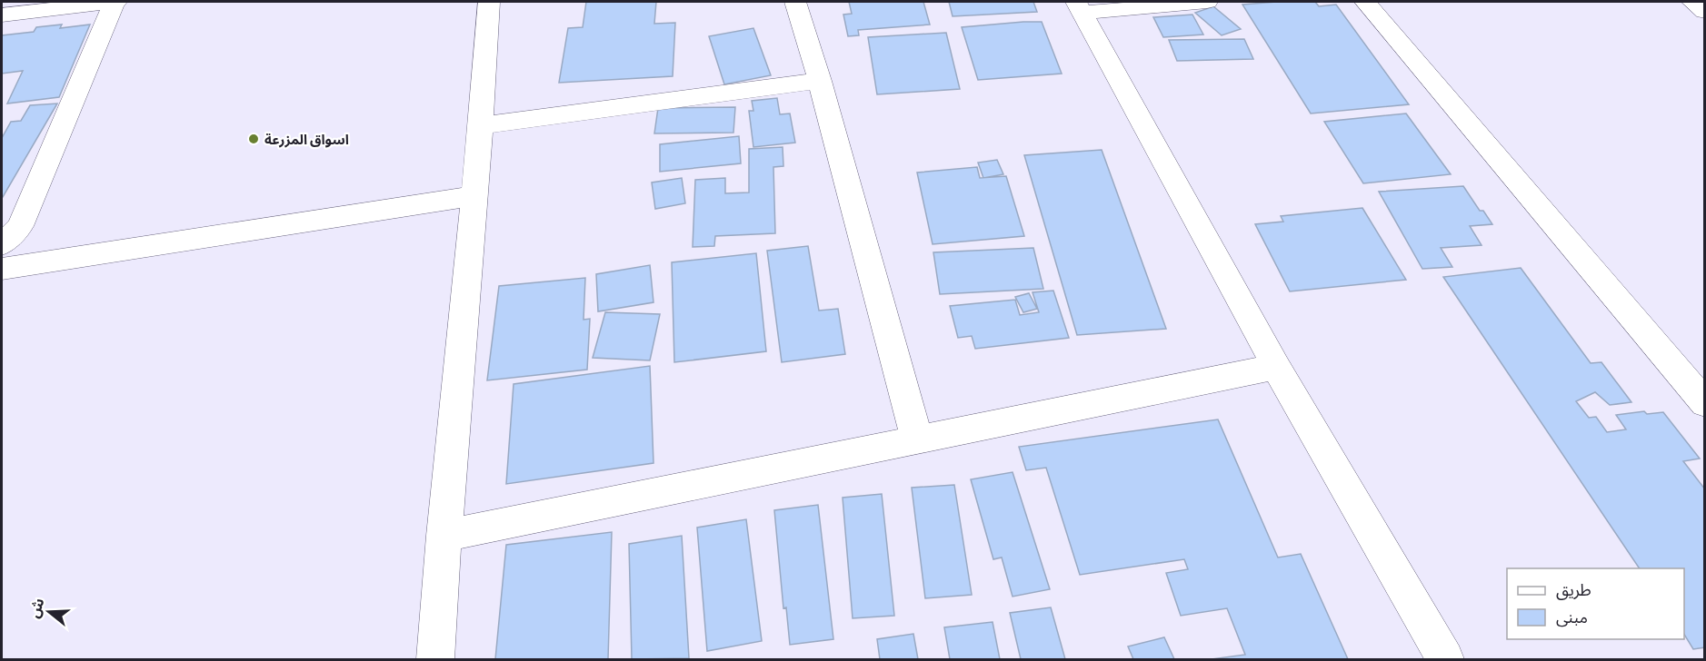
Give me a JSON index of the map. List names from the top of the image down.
{
  "places": ["اسواق المزرعة"],
  "legend": ["طريق", "مبنى"],
  "north": "left"
}
